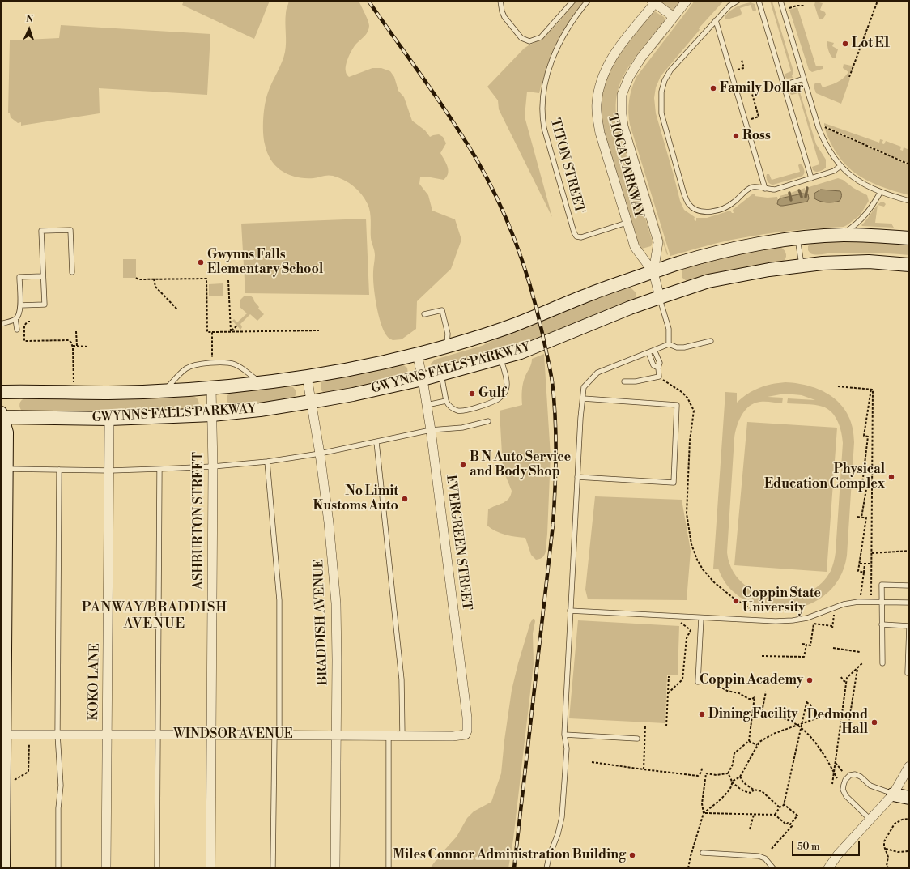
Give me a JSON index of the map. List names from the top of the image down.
{
  "streets": {
    "main road": ["GWYNNS FALLS PARKWAY"],
    "street": [
      "TIOGA PARKWAY",
      "ASHBURTON STREET",
      "EVERGREEN STREET",
      "BRADDISH AVENUE",
      "KOKO LANE",
      "WINDSOR AVENUE"
    ],
    "lane": ["TITON STREET"]
  },
  "crossings": [
    ["TITON STREET", "TIOGA PARKWAY"],
    ["TIOGA PARKWAY", "GWYNNS FALLS PARKWAY"],
    ["GWYNNS FALLS PARKWAY", "ASHBURTON STREET"],
    ["GWYNNS FALLS PARKWAY", "EVERGREEN STREET"],
    ["GWYNNS FALLS PARKWAY", "BRADDISH AVENUE"],
    ["GWYNNS FALLS PARKWAY", "KOKO LANE"],
    ["ASHBURTON STREET", "WINDSOR AVENUE"],
    ["EVERGREEN STREET", "WINDSOR AVENUE"],
    ["BRADDISH AVENUE", "WINDSOR AVENUE"],
    ["KOKO LANE", "WINDSOR AVENUE"]
  ],
  "districts": ["PANWAY/BRADDISH AVENUE"],
  "places": [
    "Lot E1",
    "Family Dollar",
    "Ross",
    "Gwynns Falls Elementary School",
    "Gulf",
    "B N Auto Service and Body Shop",
    "Physical Education Complex",
    "No Limit Kustoms Auto",
    "Coppin State University",
    "Coppin Academy",
    "Dining Facility",
    "Dedmond Hall",
    "Miles Connor Administration Building"
  ],
  "scale_bar": "50 m",
  "north": "top"
}
